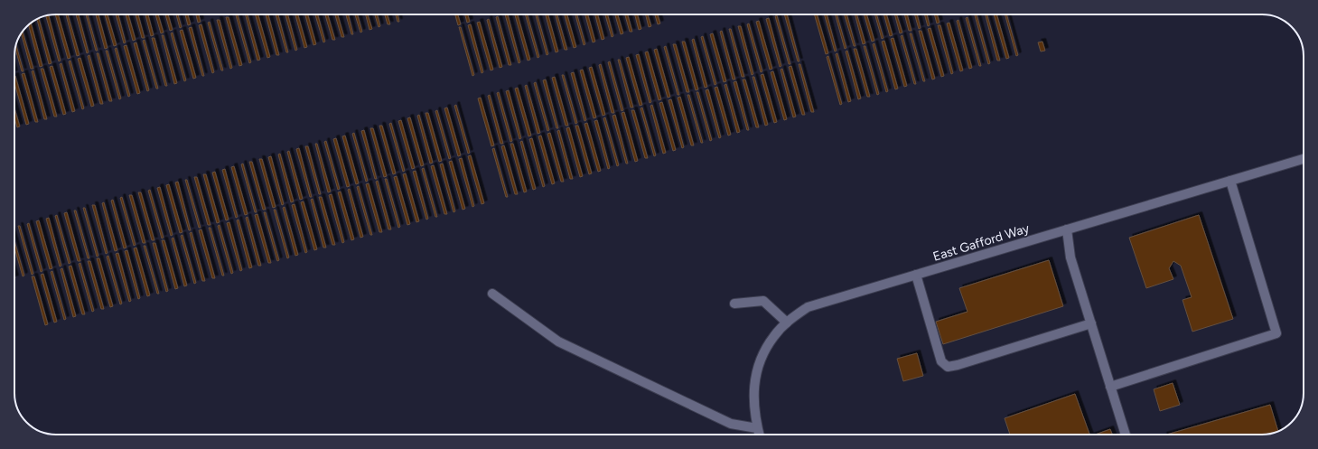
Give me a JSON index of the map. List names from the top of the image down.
{
  "streets": {
    "street": ["East Gafford Way"]
  }
}
